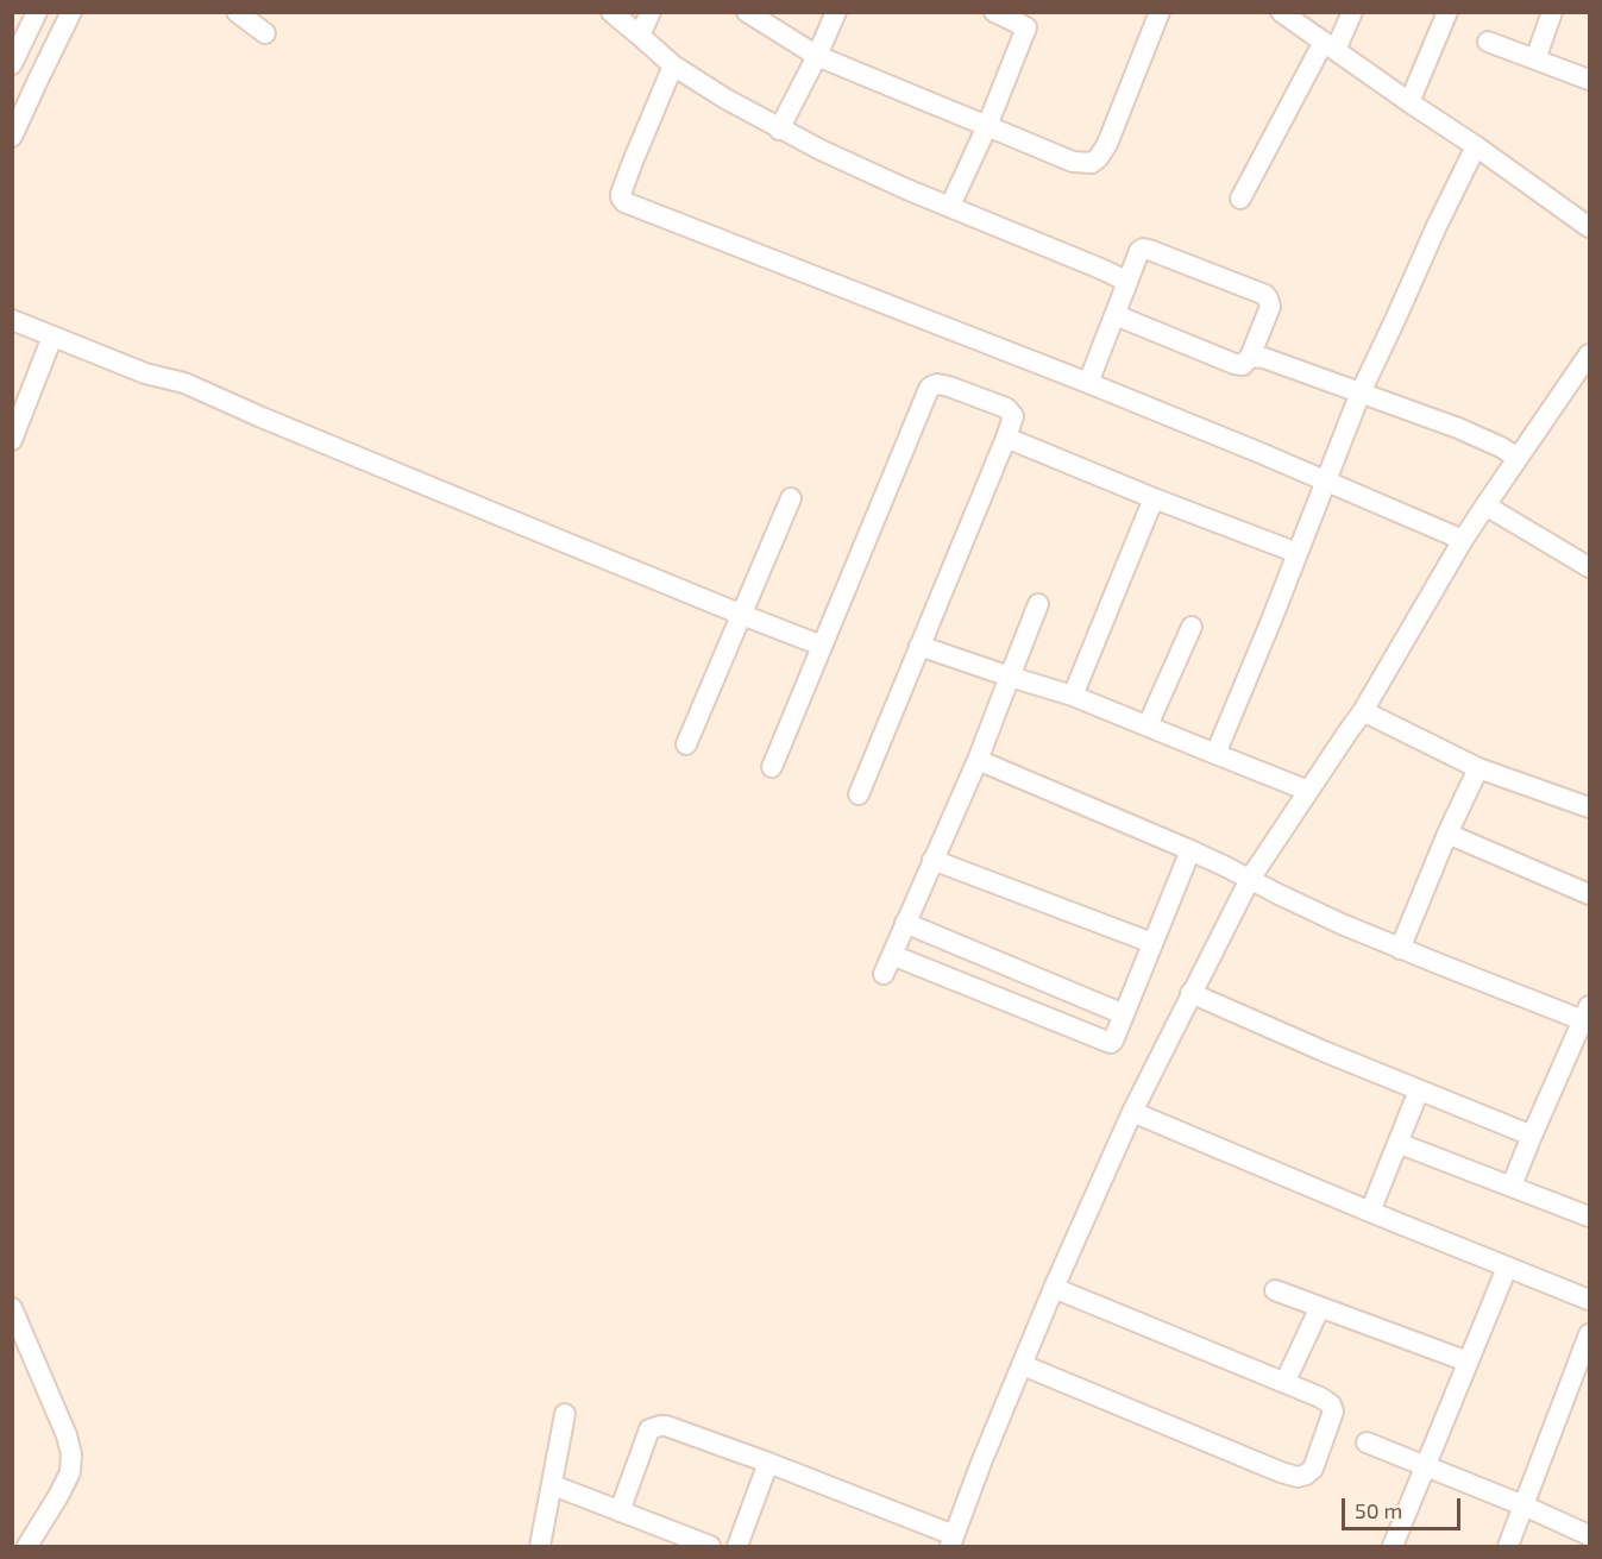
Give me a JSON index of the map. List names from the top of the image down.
{
  "scale_bar": "50 m"
}
